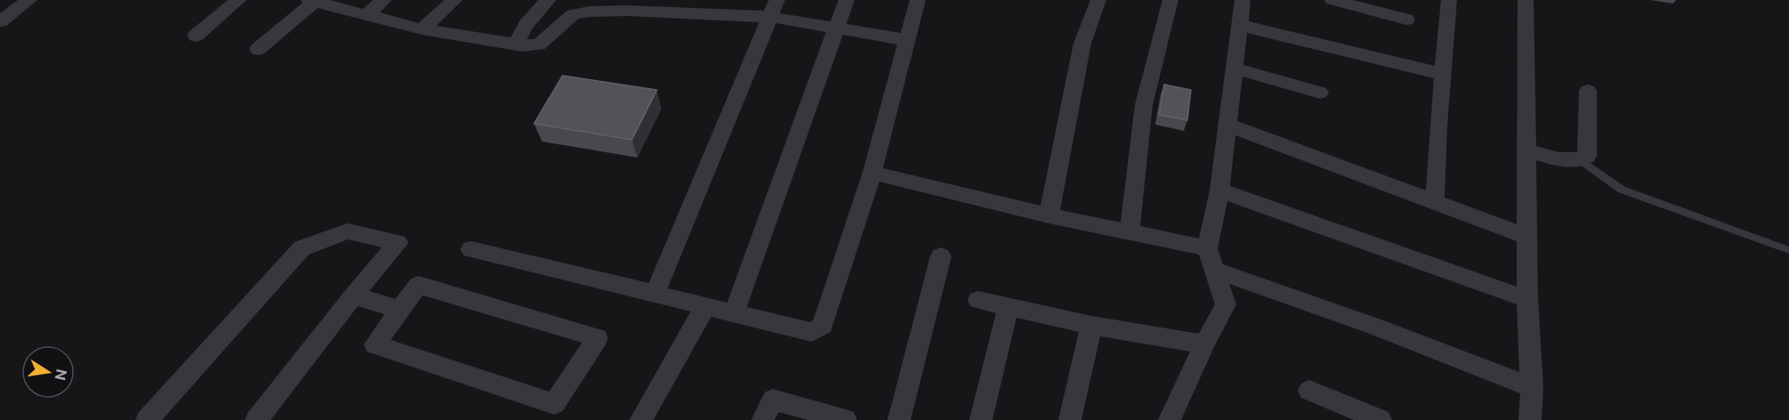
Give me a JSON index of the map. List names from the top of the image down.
{
  "north": "right"
}
